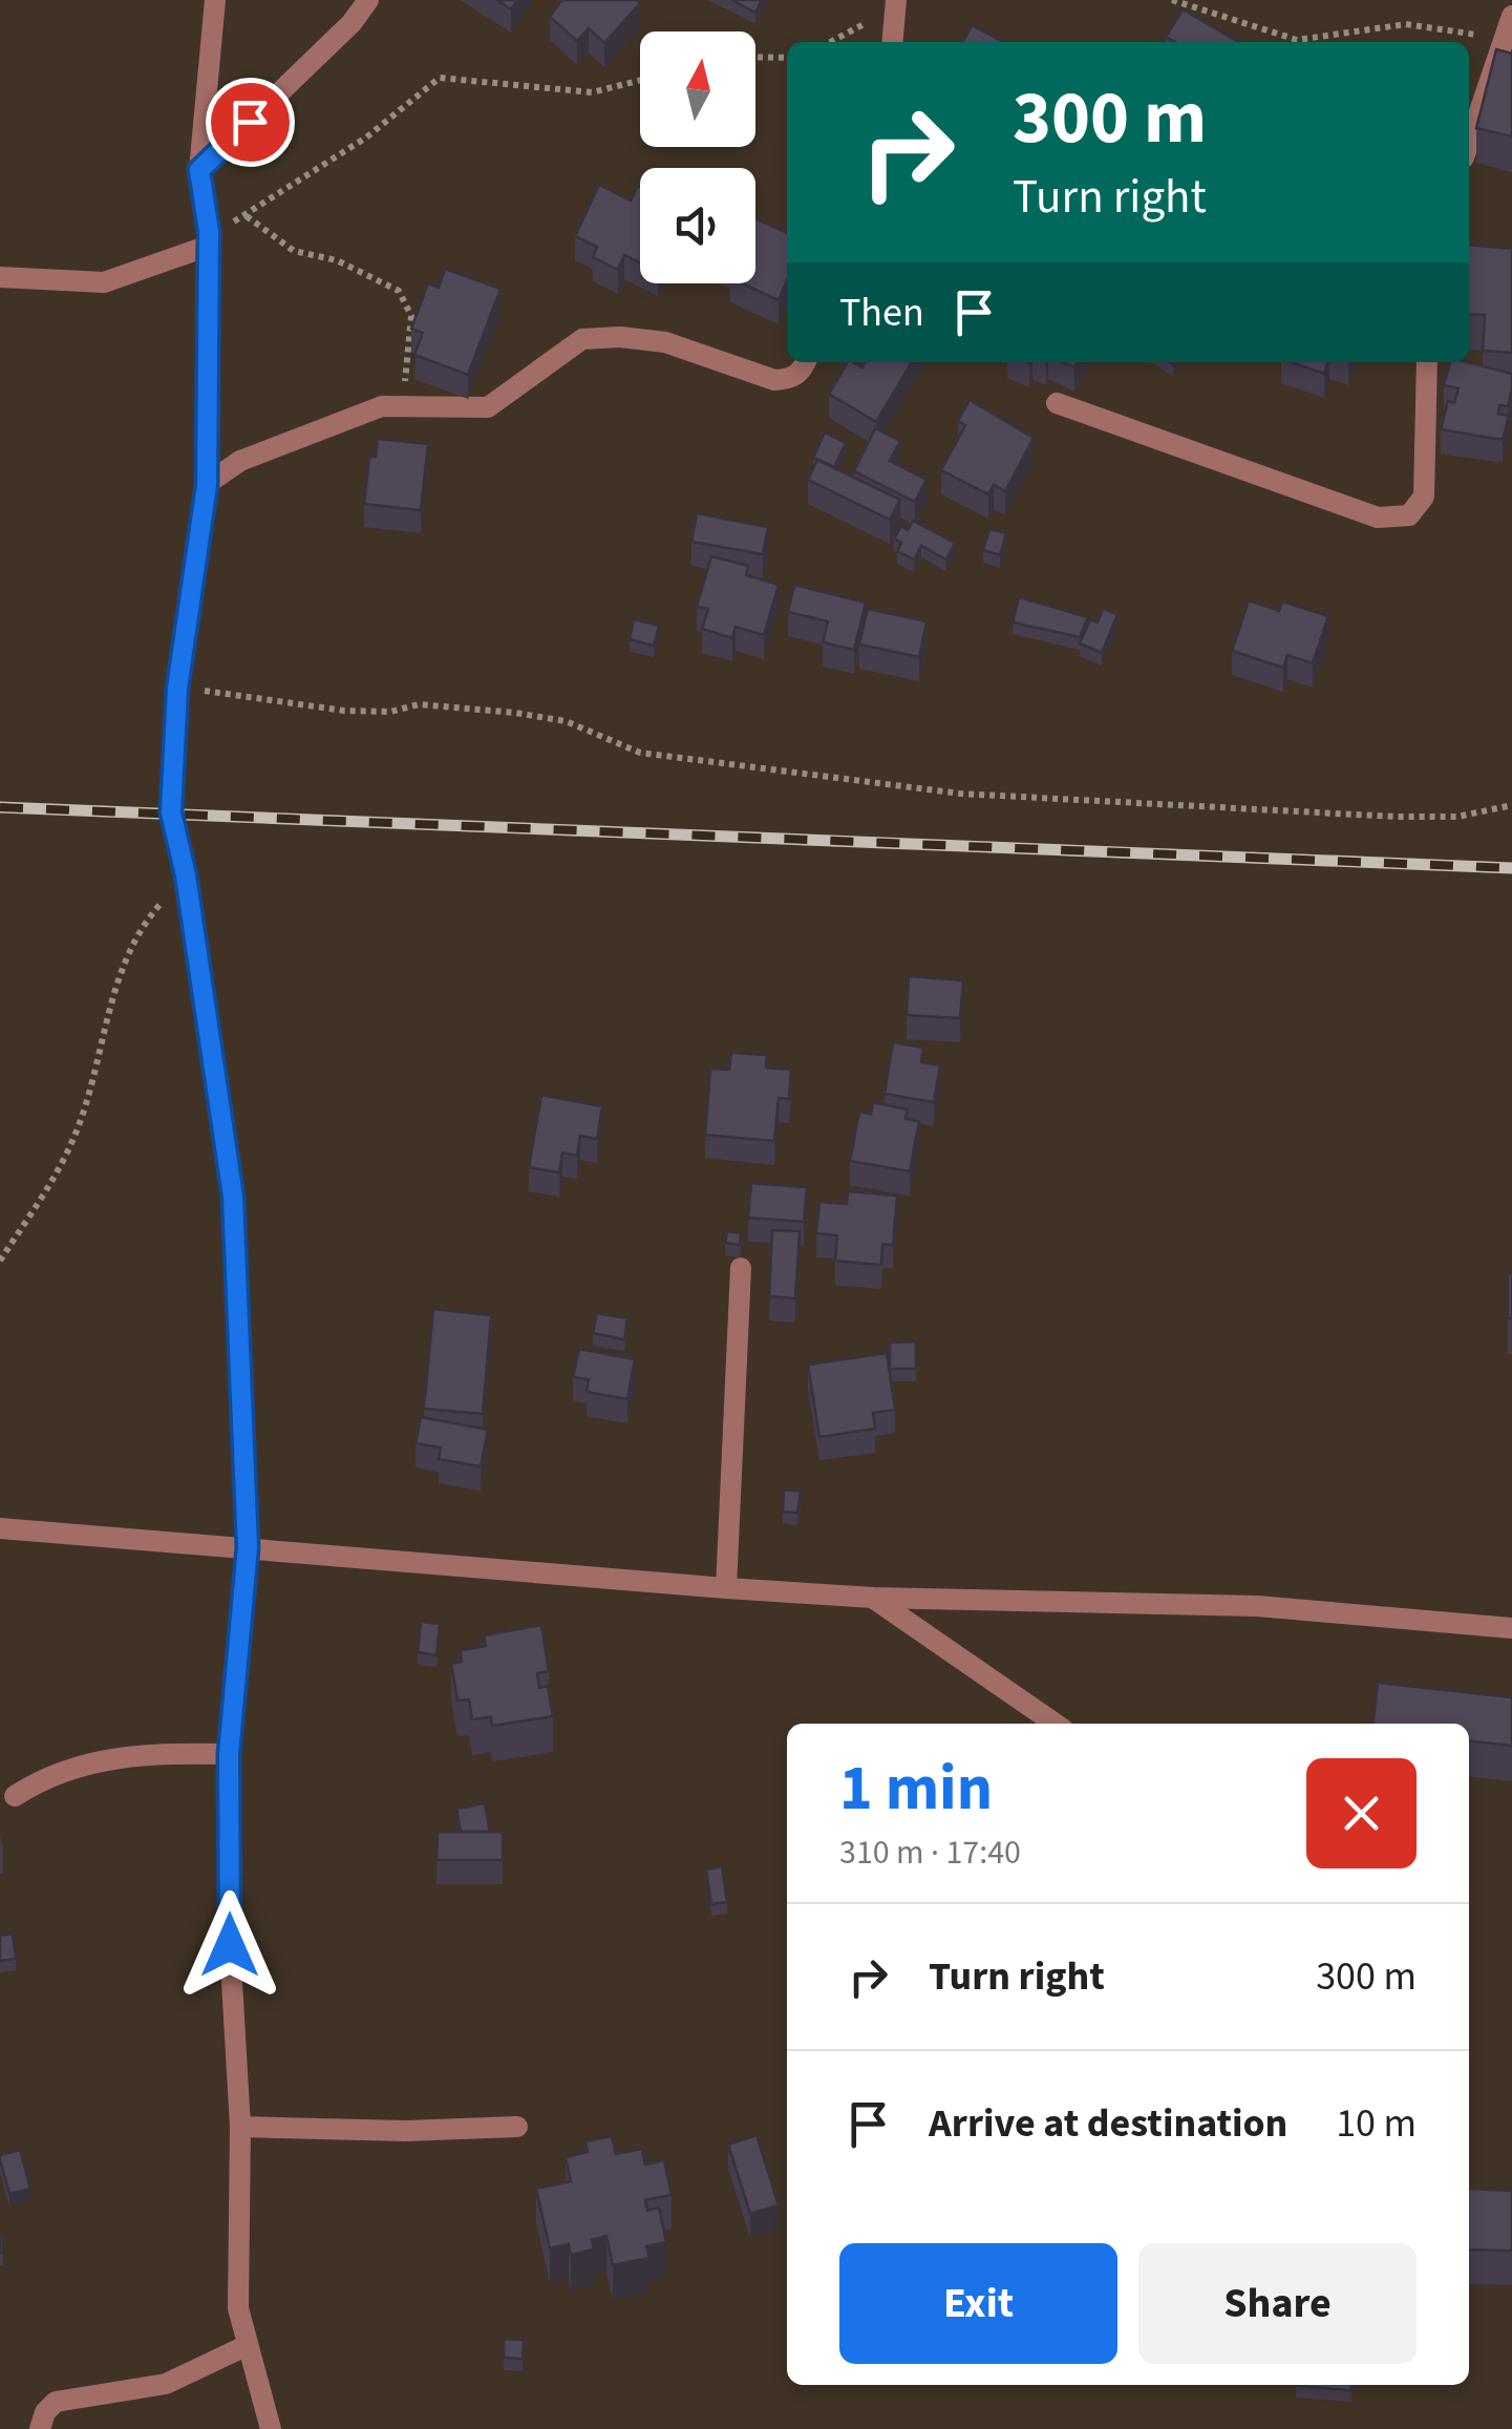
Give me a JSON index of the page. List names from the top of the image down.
{
  "north": "top",
  "page": {
    "turn": ["300 m", "Turn right"],
    "then": "Then",
    "heading": ["1 min", "310 m · 17:40"],
    "list": [
      {
        "name": "Turn right",
        "value": "300 m"
      },
      {
        "name": "Arrive at destination",
        "value": "10 m"
      }
    ],
    "buttons": ["Exit", "Share"]
  }
}
